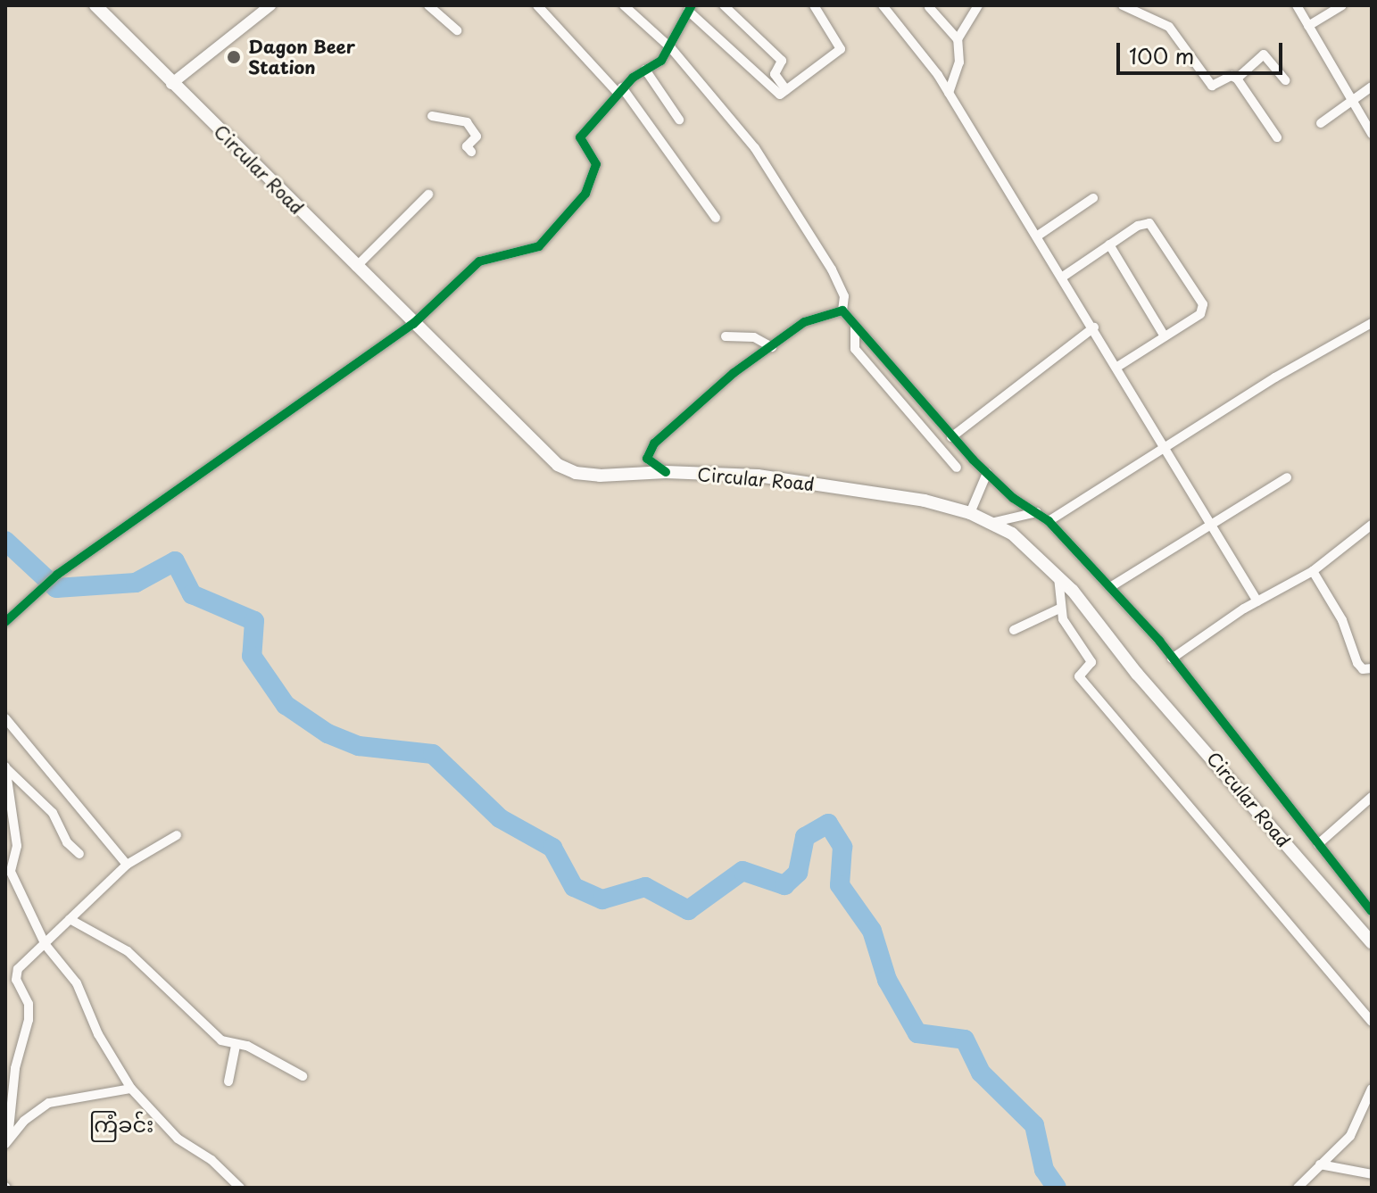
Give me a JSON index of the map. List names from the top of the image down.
{
  "streets": {
    "main road": ["Circular Road"]
  },
  "districts": ["ကြံခင်း"],
  "places": ["Dagon Beer Station"],
  "scale_bar": "100 m"
}
